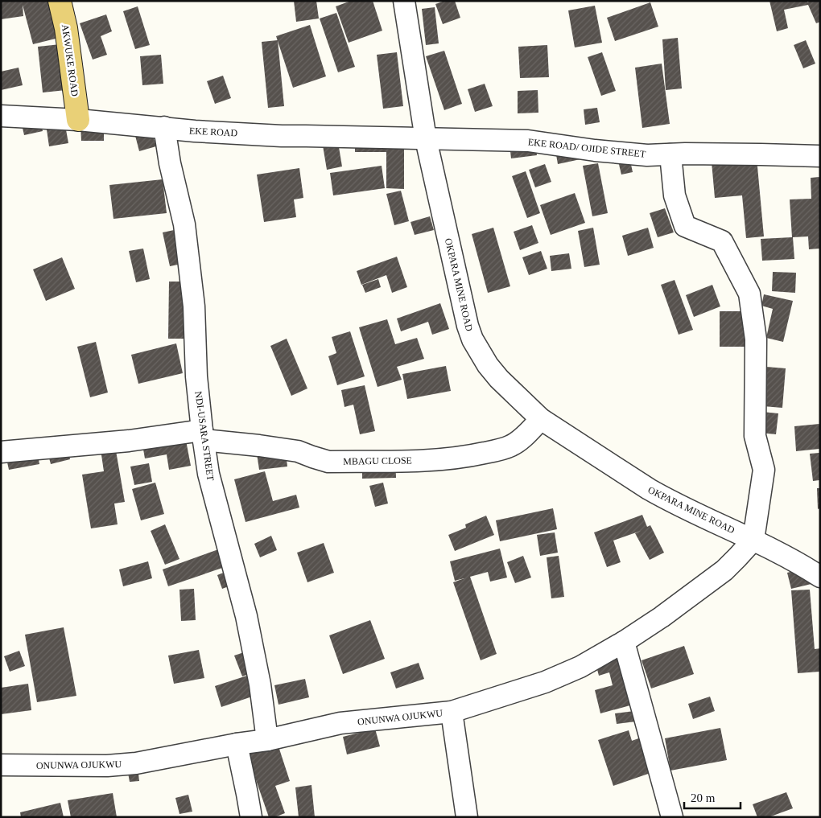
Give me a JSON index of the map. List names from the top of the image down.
{
  "streets": {
    "main road": ["AKWUKE ROAD"],
    "street": [
      "EKE ROAD",
      "EKE ROAD/ OJIDE STREET",
      "OKPARA MINE ROAD",
      "NDI-USARA STREET",
      "MBAGU CLOSE",
      "ONUNWA OJUKWU"
    ]
  },
  "crossings": [
    ["AKWUKE ROAD", "EKE ROAD"],
    ["EKE ROAD", "EKE ROAD/ OJIDE STREET"],
    ["EKE ROAD", "OKPARA MINE ROAD"],
    ["EKE ROAD", "NDI-USARA STREET"],
    ["EKE ROAD/ OJIDE STREET", "OKPARA MINE ROAD"],
    ["OKPARA MINE ROAD", "MBAGU CLOSE"],
    ["OKPARA MINE ROAD", "ONUNWA OJUKWU"],
    ["NDI-USARA STREET", "MBAGU CLOSE"],
    ["NDI-USARA STREET", "ONUNWA OJUKWU"]
  ],
  "scale_bar": "20 m"
}
